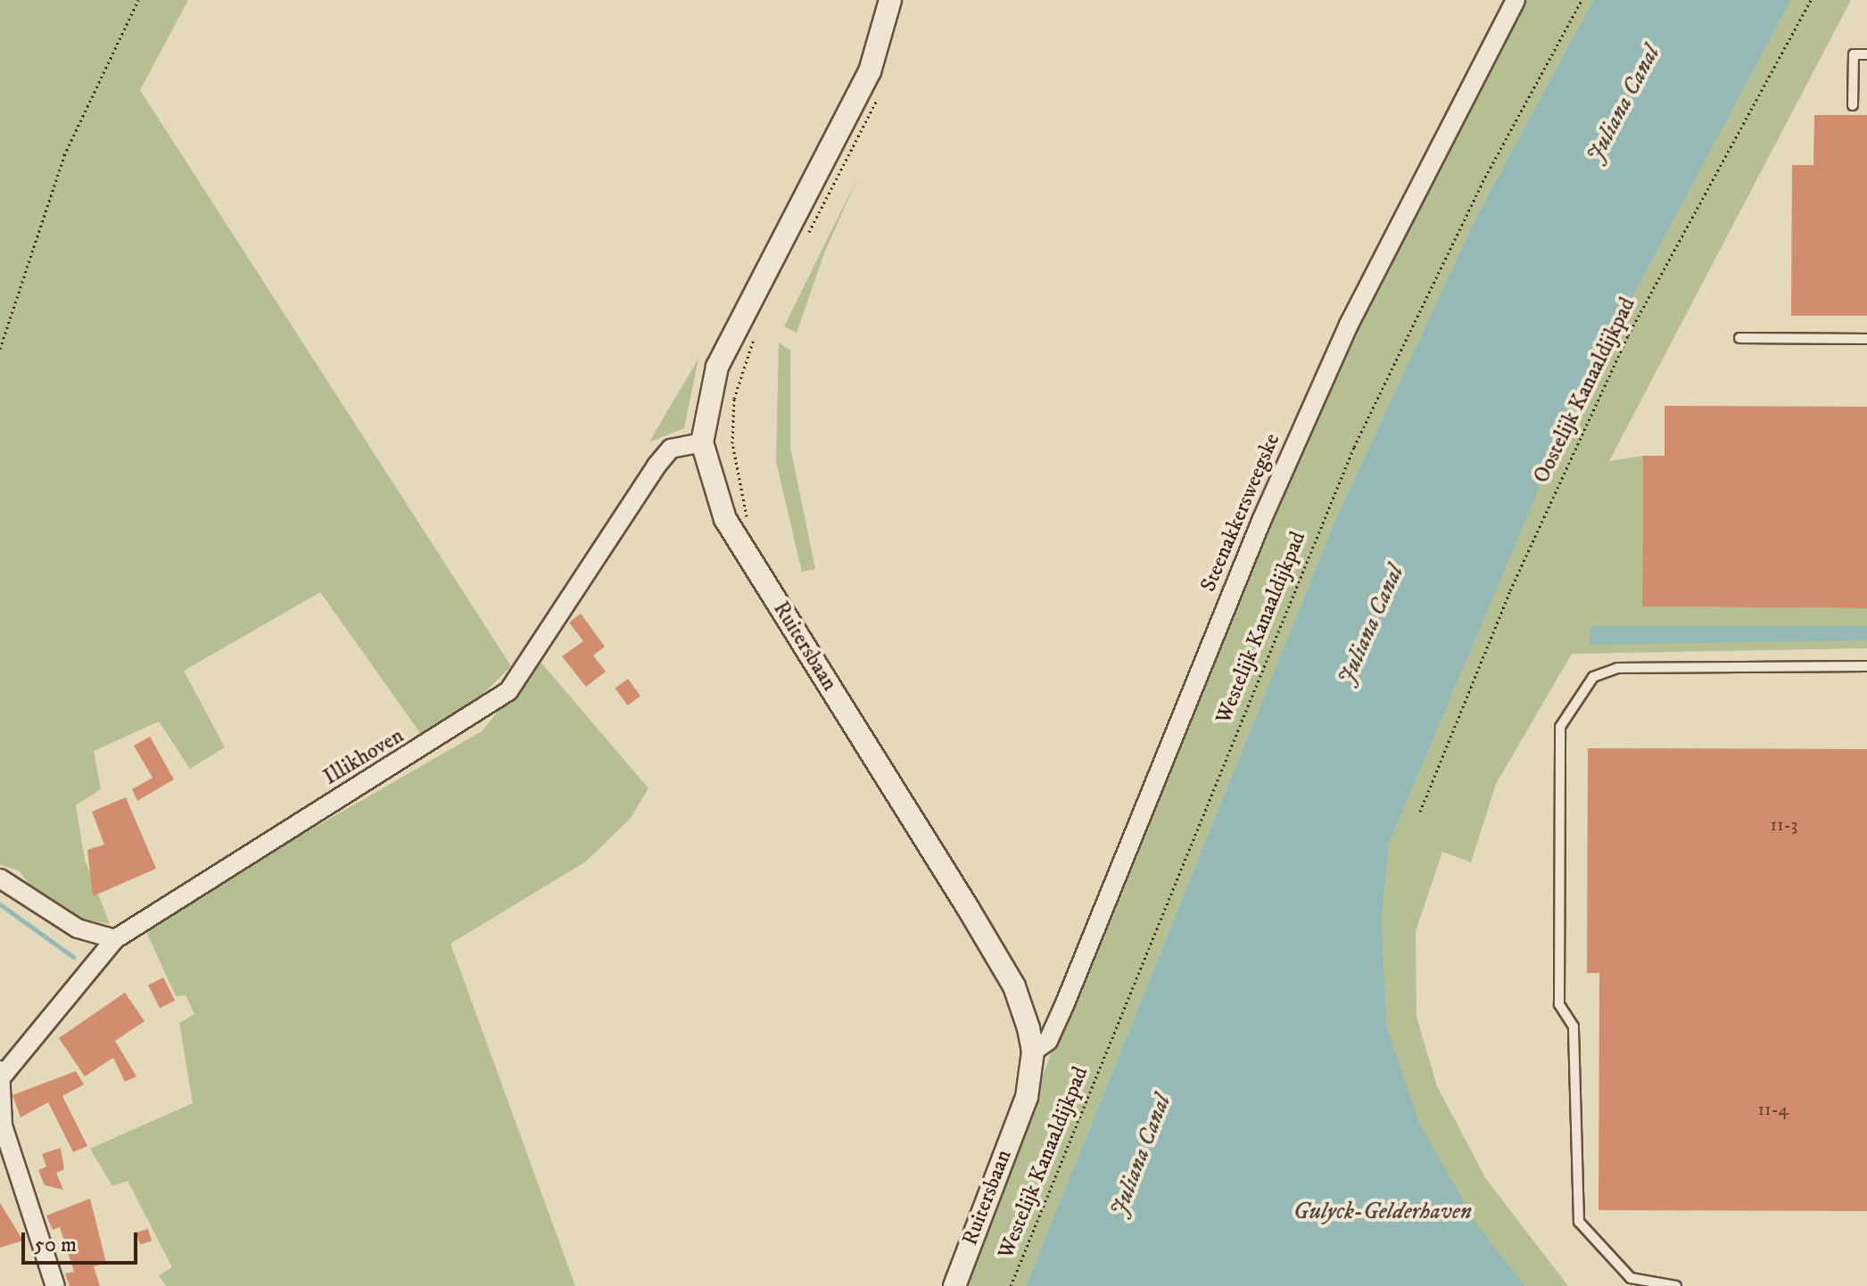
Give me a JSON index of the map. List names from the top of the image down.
{
  "streets": {
    "street": ["Steenakkersweegske", "Ruitersbaan", "Illikhoven"],
    "path": ["Oostelijk Kanaaldijkpad", "Westelijk Kanaaldijkpad"]
  },
  "crossings": [
    ["Steenakkersweegske", "Ruitersbaan"],
    ["Ruitersbaan", "Illikhoven"]
  ],
  "water": ["Juliana Canal", "Gulyck-Gelderhaven"],
  "house_numbers": ["11-3", "11-4"],
  "scale_bar": "50 m"
}
